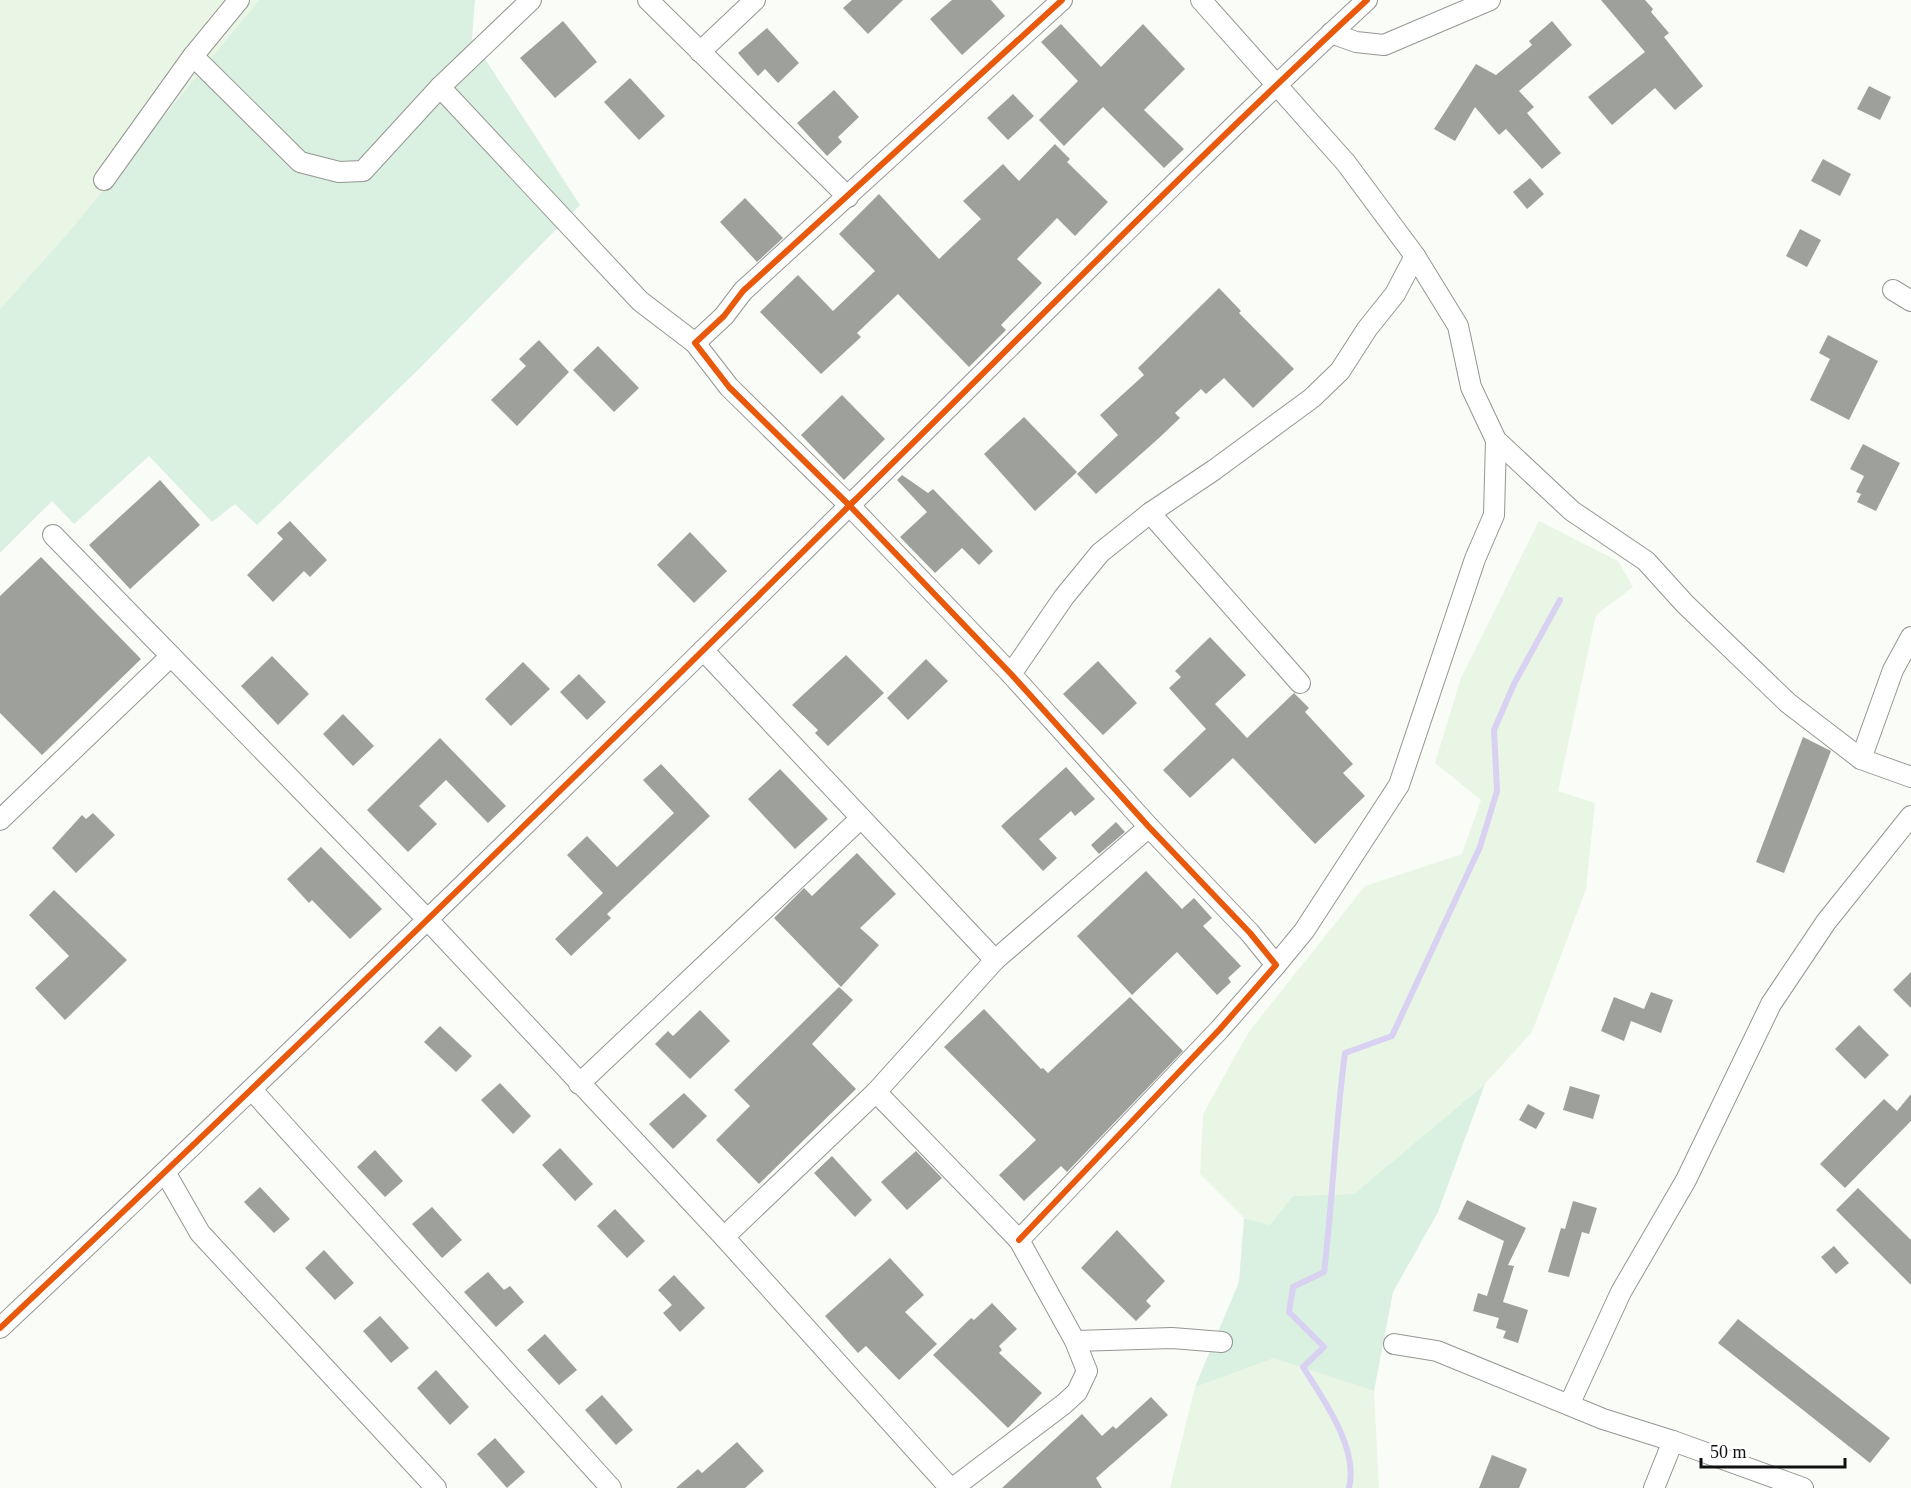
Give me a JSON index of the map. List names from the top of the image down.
{
  "scale_bar": "50 m"
}
